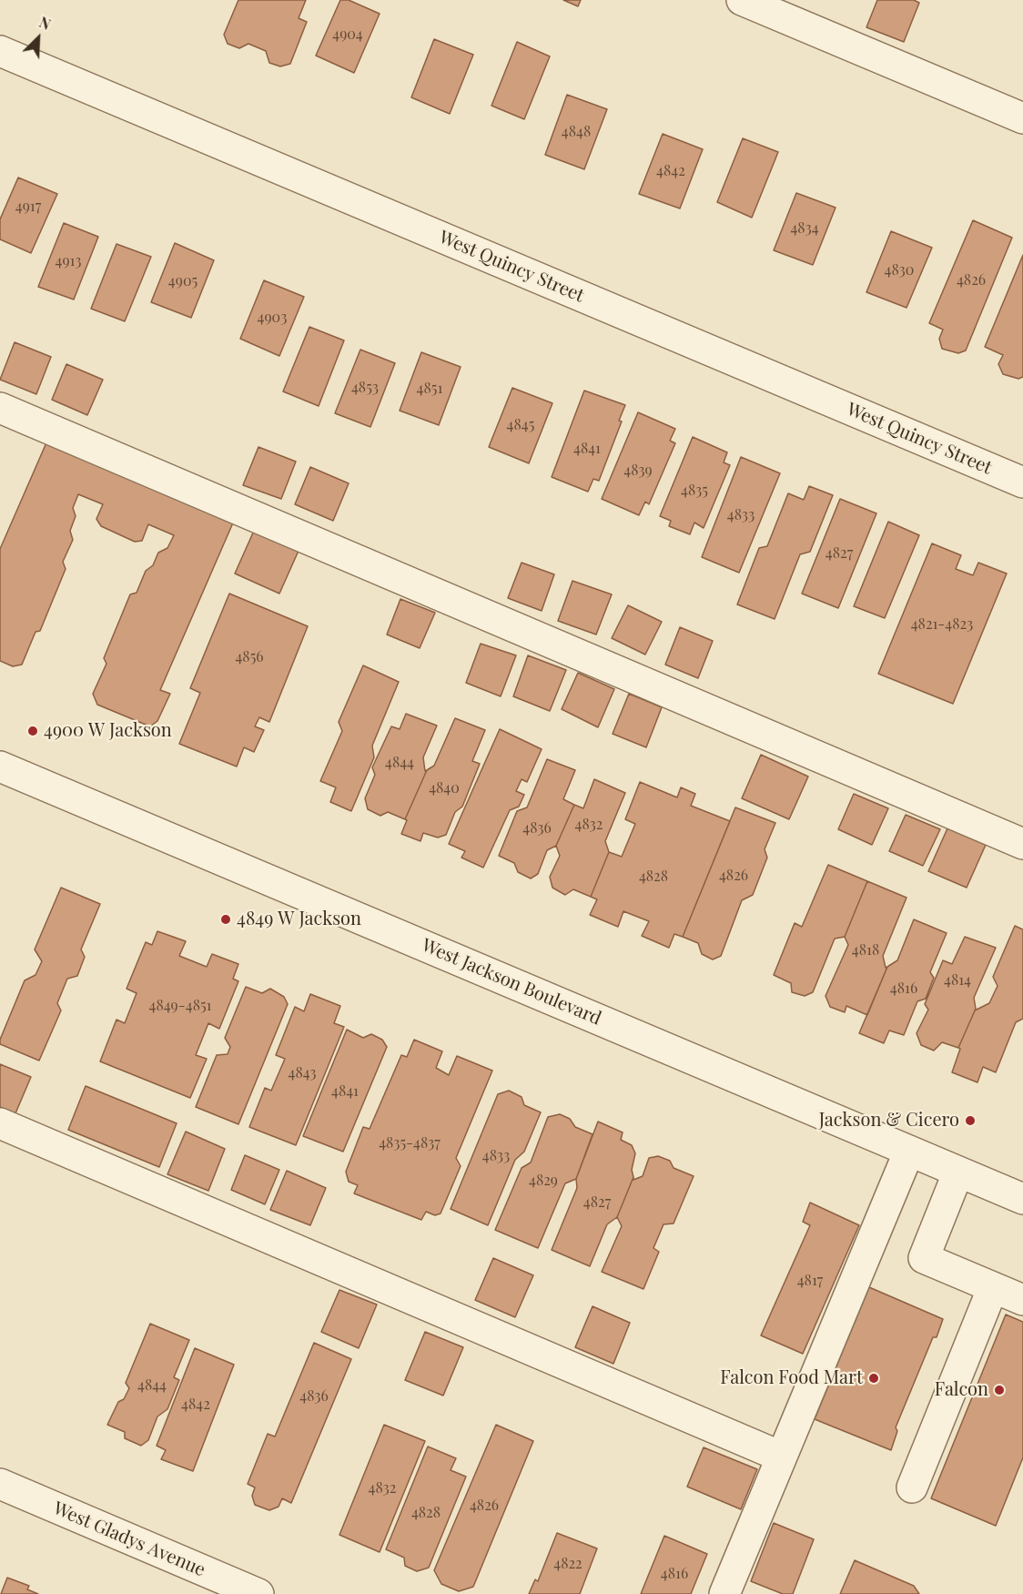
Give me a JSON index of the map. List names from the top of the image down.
{
  "streets": {
    "street": ["West Quincy Street", "West Jackson Boulevard", "West Gladys Avenue"]
  },
  "places": [
    "4900 W Jackson",
    "4849 W Jackson",
    "Jackson & Cicero",
    "Falcon Food Mart",
    "Falcon"
  ],
  "house_numbers": [
    "4904",
    "4848",
    "4842",
    "4917",
    "4834",
    "4913",
    "4830",
    "4826",
    "4905",
    "4903",
    "4853",
    "4851",
    "4845",
    "4841",
    "4839",
    "4835",
    "4833",
    "4827",
    "4821-4823",
    "4856",
    "4844",
    "4840",
    "4832",
    "4836",
    "4826",
    "4828",
    "4818",
    "4814",
    "4816",
    "4849-4851",
    "4843",
    "4841",
    "4835-4837",
    "4833",
    "4829",
    "4827",
    "4817",
    "4844",
    "4836",
    "4842",
    "4832",
    "4826",
    "4828",
    "4822",
    "4816"
  ],
  "north": "top right"
}
